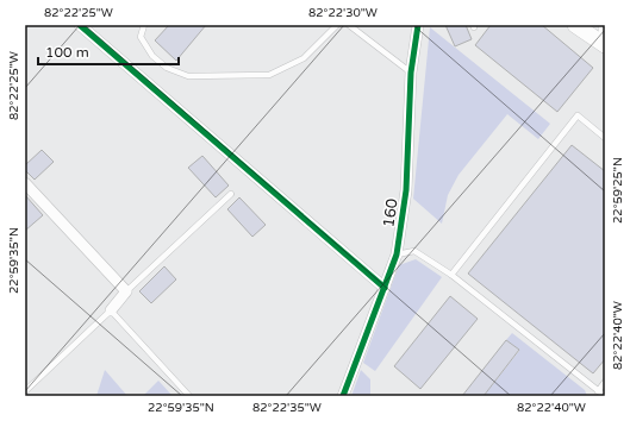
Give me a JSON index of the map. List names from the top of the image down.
{
  "streets": {
    "street": ["160"]
  },
  "scale_bar": "100 m",
  "coordinates": [
    "82°22'25\"W",
    "82°22'30\"W",
    "22°59'25\"N",
    "22°59'35\"N",
    "82°22'40\"W",
    "82°22'35\"W"
  ]
}
